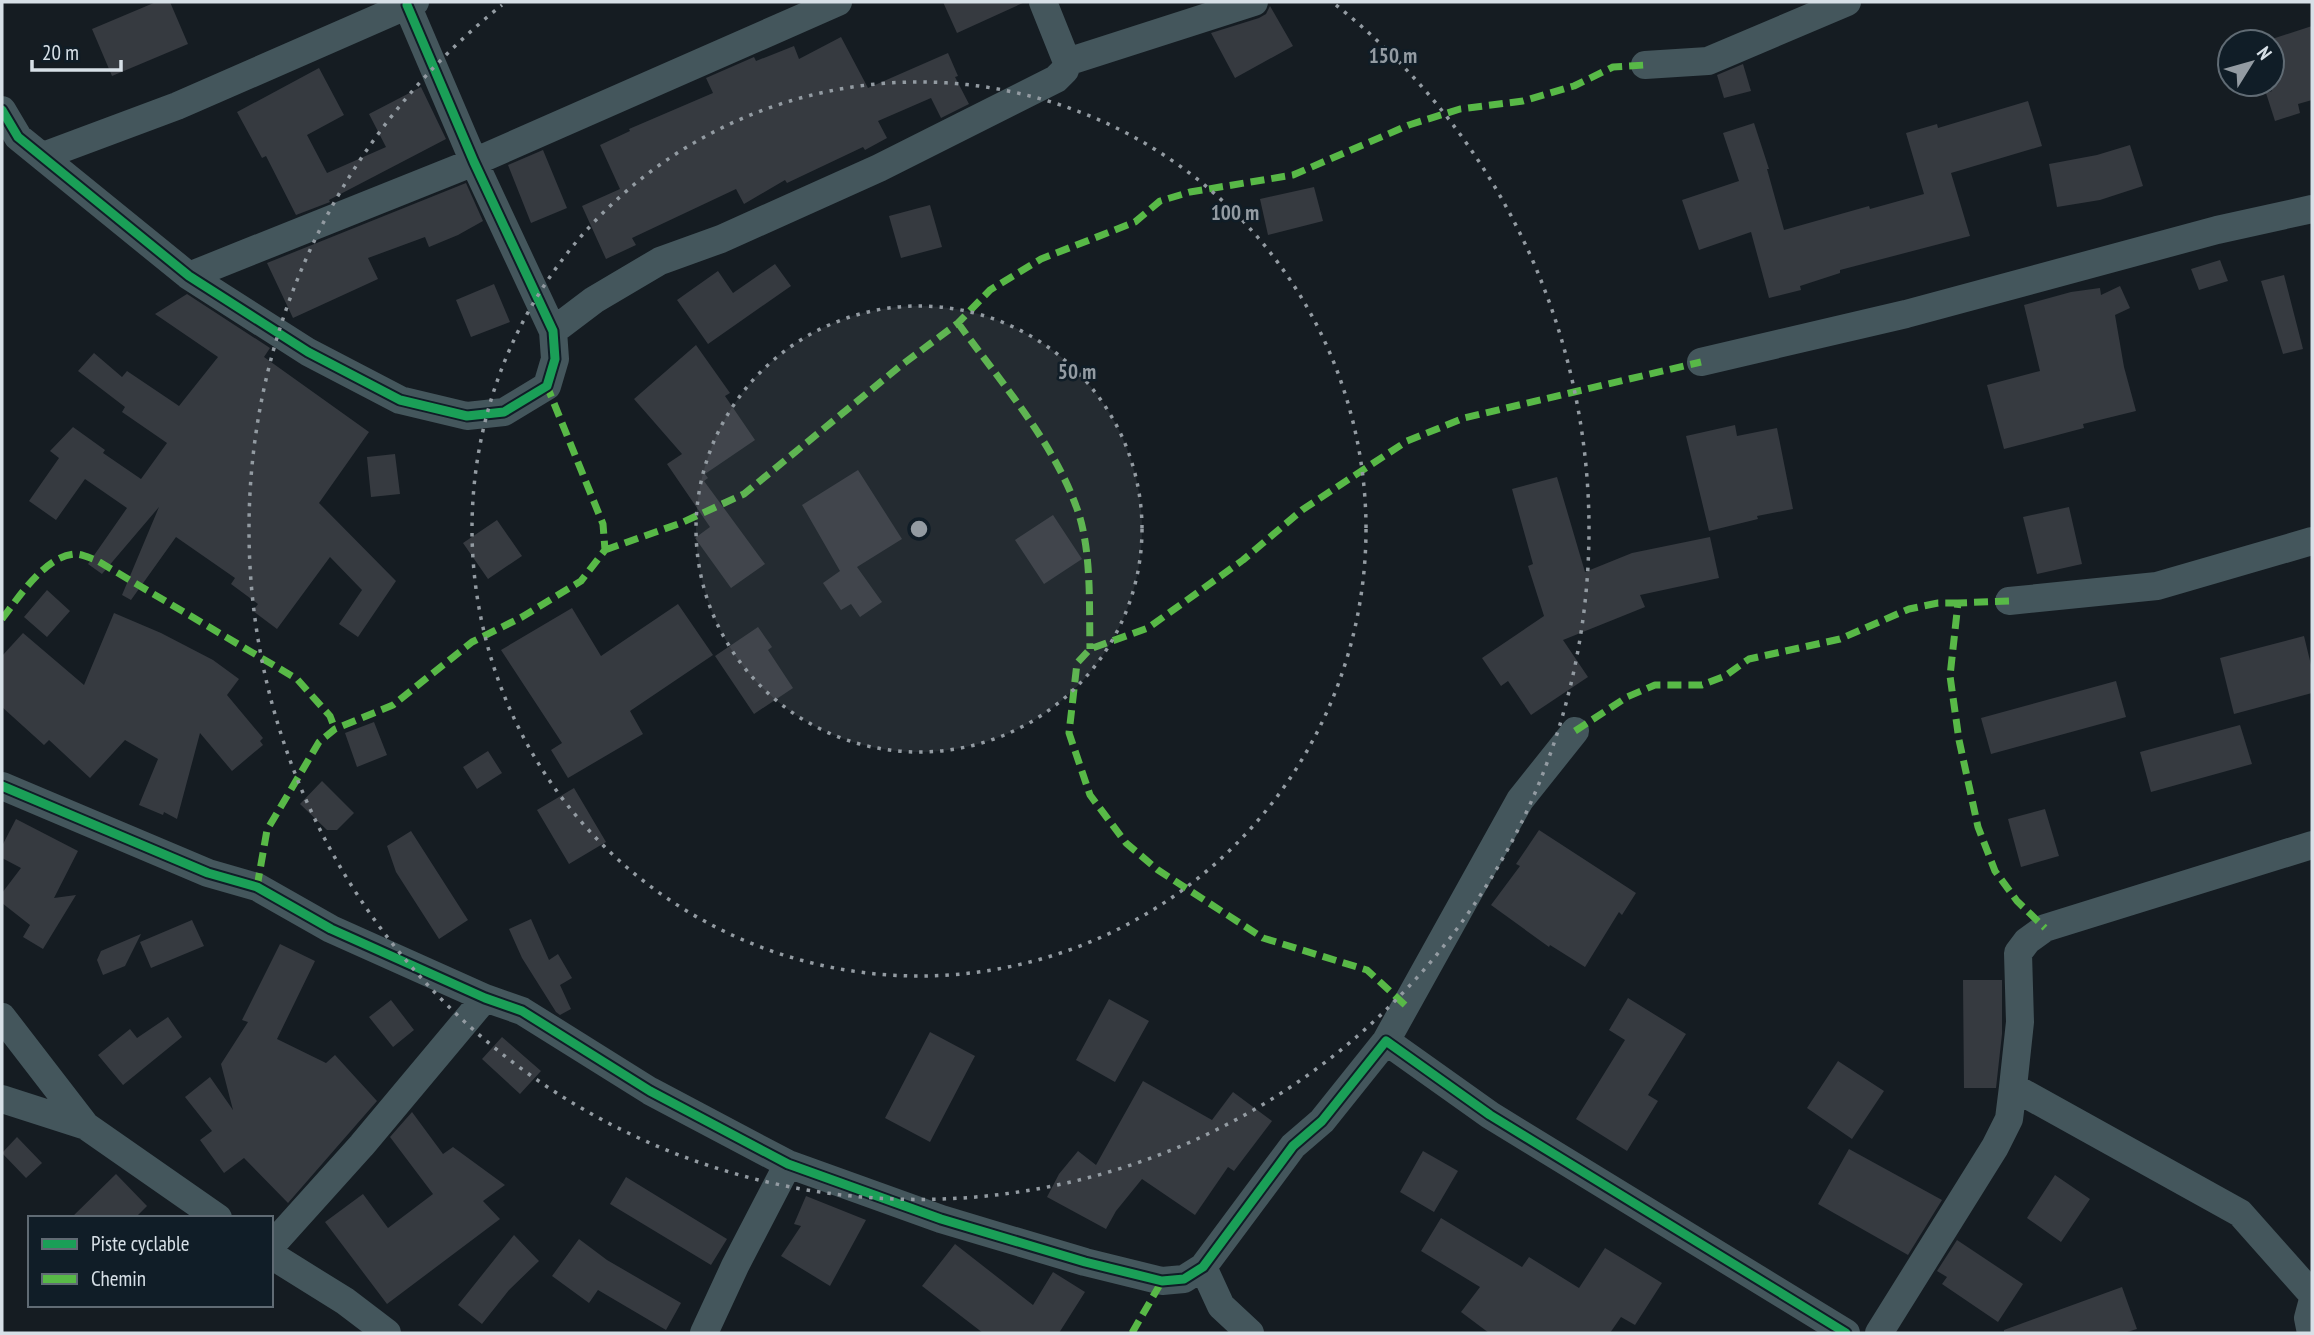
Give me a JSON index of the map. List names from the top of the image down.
{
  "legend": ["Piste cyclable", "Chemin"],
  "scale_bar": "20 m",
  "north": "top right",
  "rings": ["150 m", "100 m", "50 m"]
}
